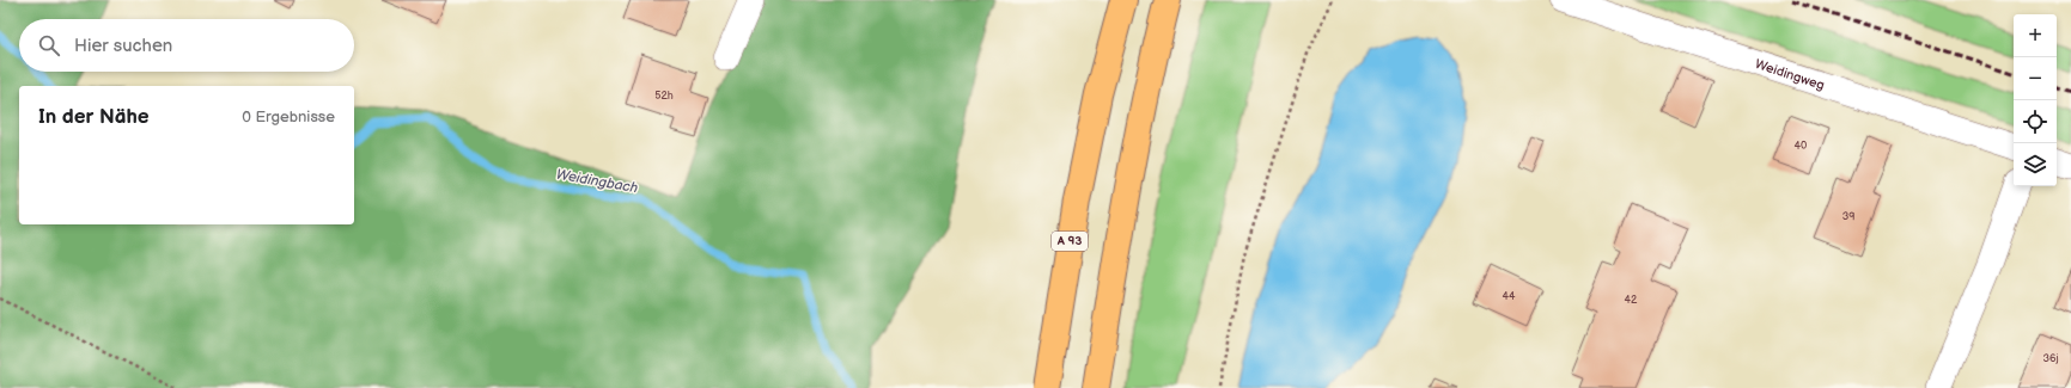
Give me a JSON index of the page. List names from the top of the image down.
{
  "streets": {
    "highway": ["A 93"],
    "street": ["Weidingweg"]
  },
  "water": ["Weidingbach"],
  "house_numbers": [
    "52h",
    "40",
    "39",
    "44",
    "42",
    "36j"
  ],
  "page": {
    "map_buttons": ["+", "−"],
    "search": "Hier suchen",
    "heading": ["In der Nähe", "0 Ergebnisse"]
  }
}
